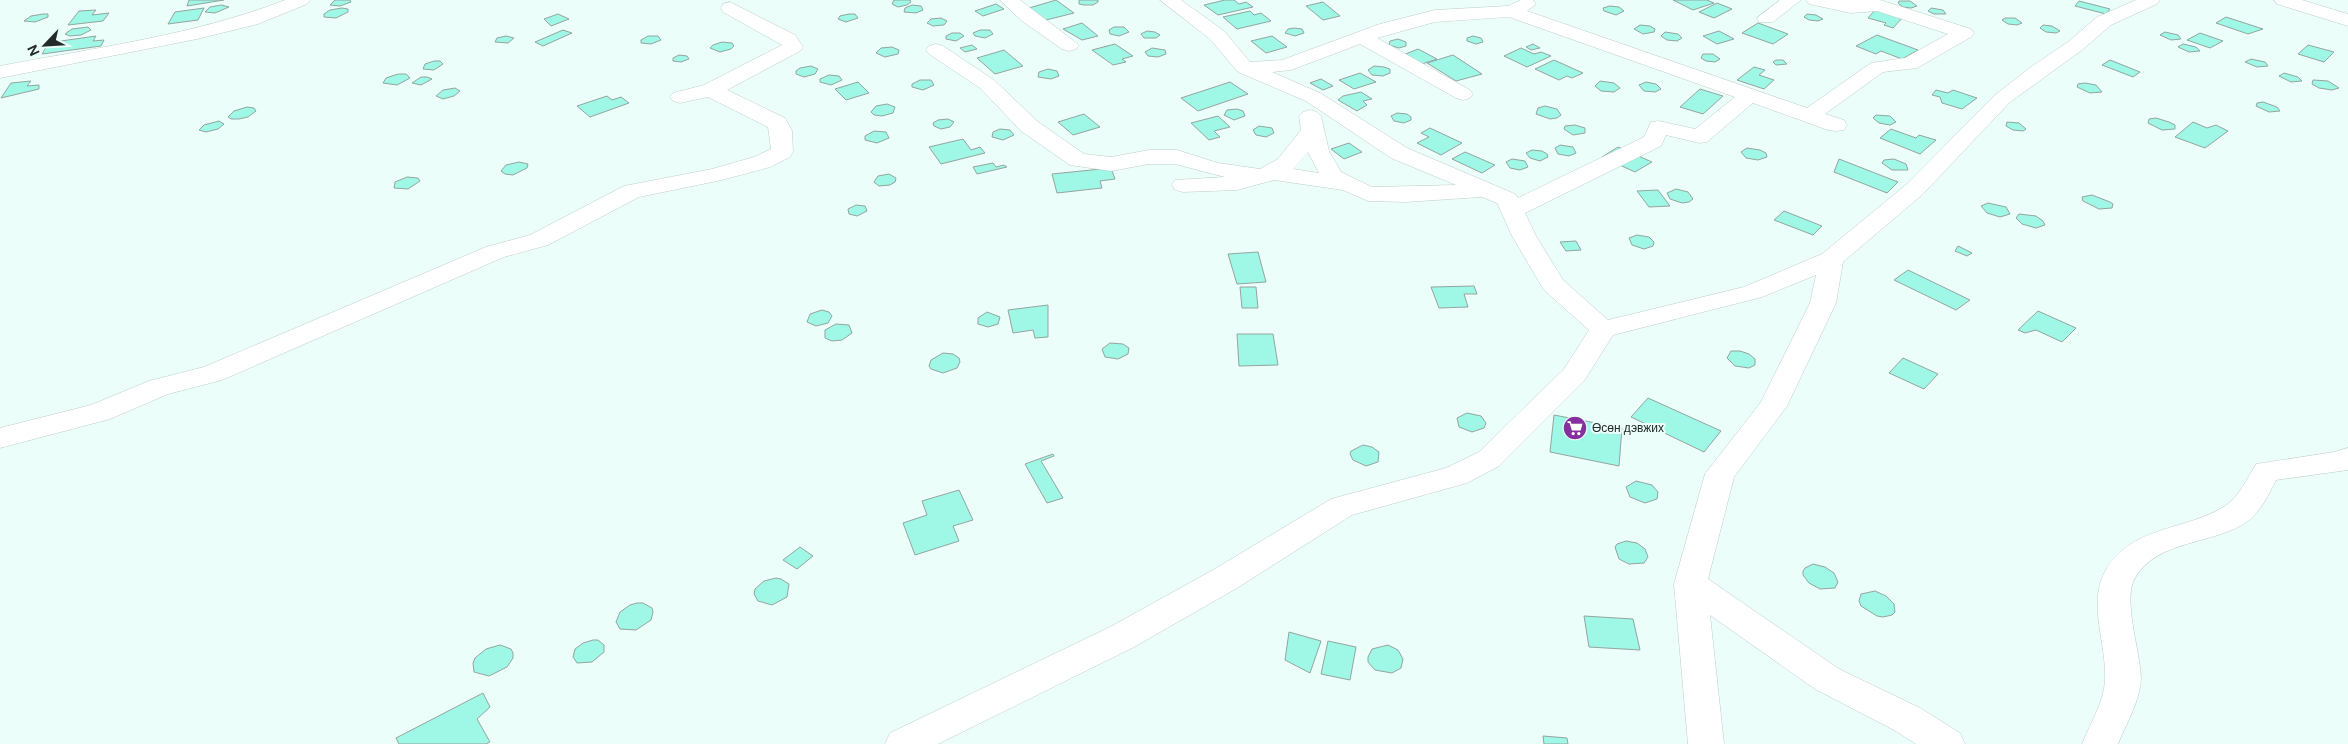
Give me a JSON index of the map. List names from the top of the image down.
{
  "places": {
    "supermarket": ["Өсөн дэвжих"]
  },
  "north": "bottom left"
}
